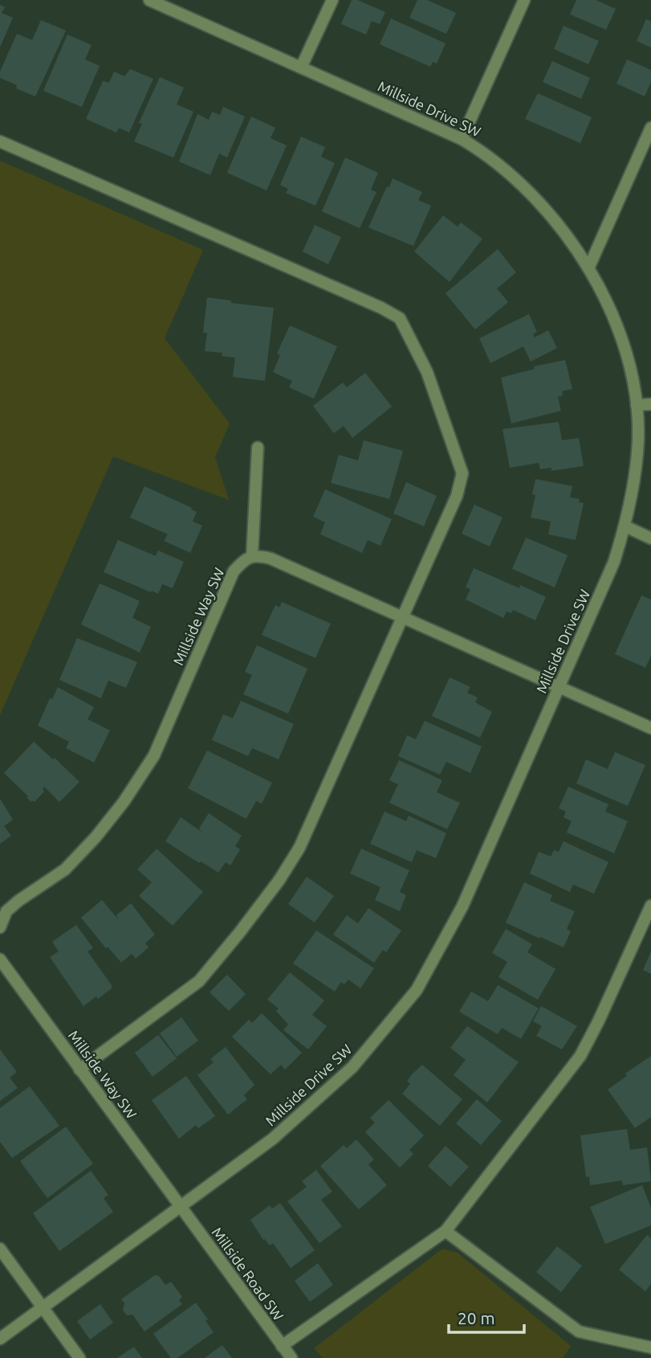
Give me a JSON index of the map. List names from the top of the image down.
{
  "streets": {
    "street": ["Millside Drive SW", "Millside Way SW", "Millside Road SW"]
  },
  "crossings": [
    ["Millside Drive SW", "Millside Way SW"],
    ["Millside Drive SW", "Millside Road SW"],
    ["Millside Way SW", "Millside Road SW"]
  ],
  "scale_bar": "20 m"
}
